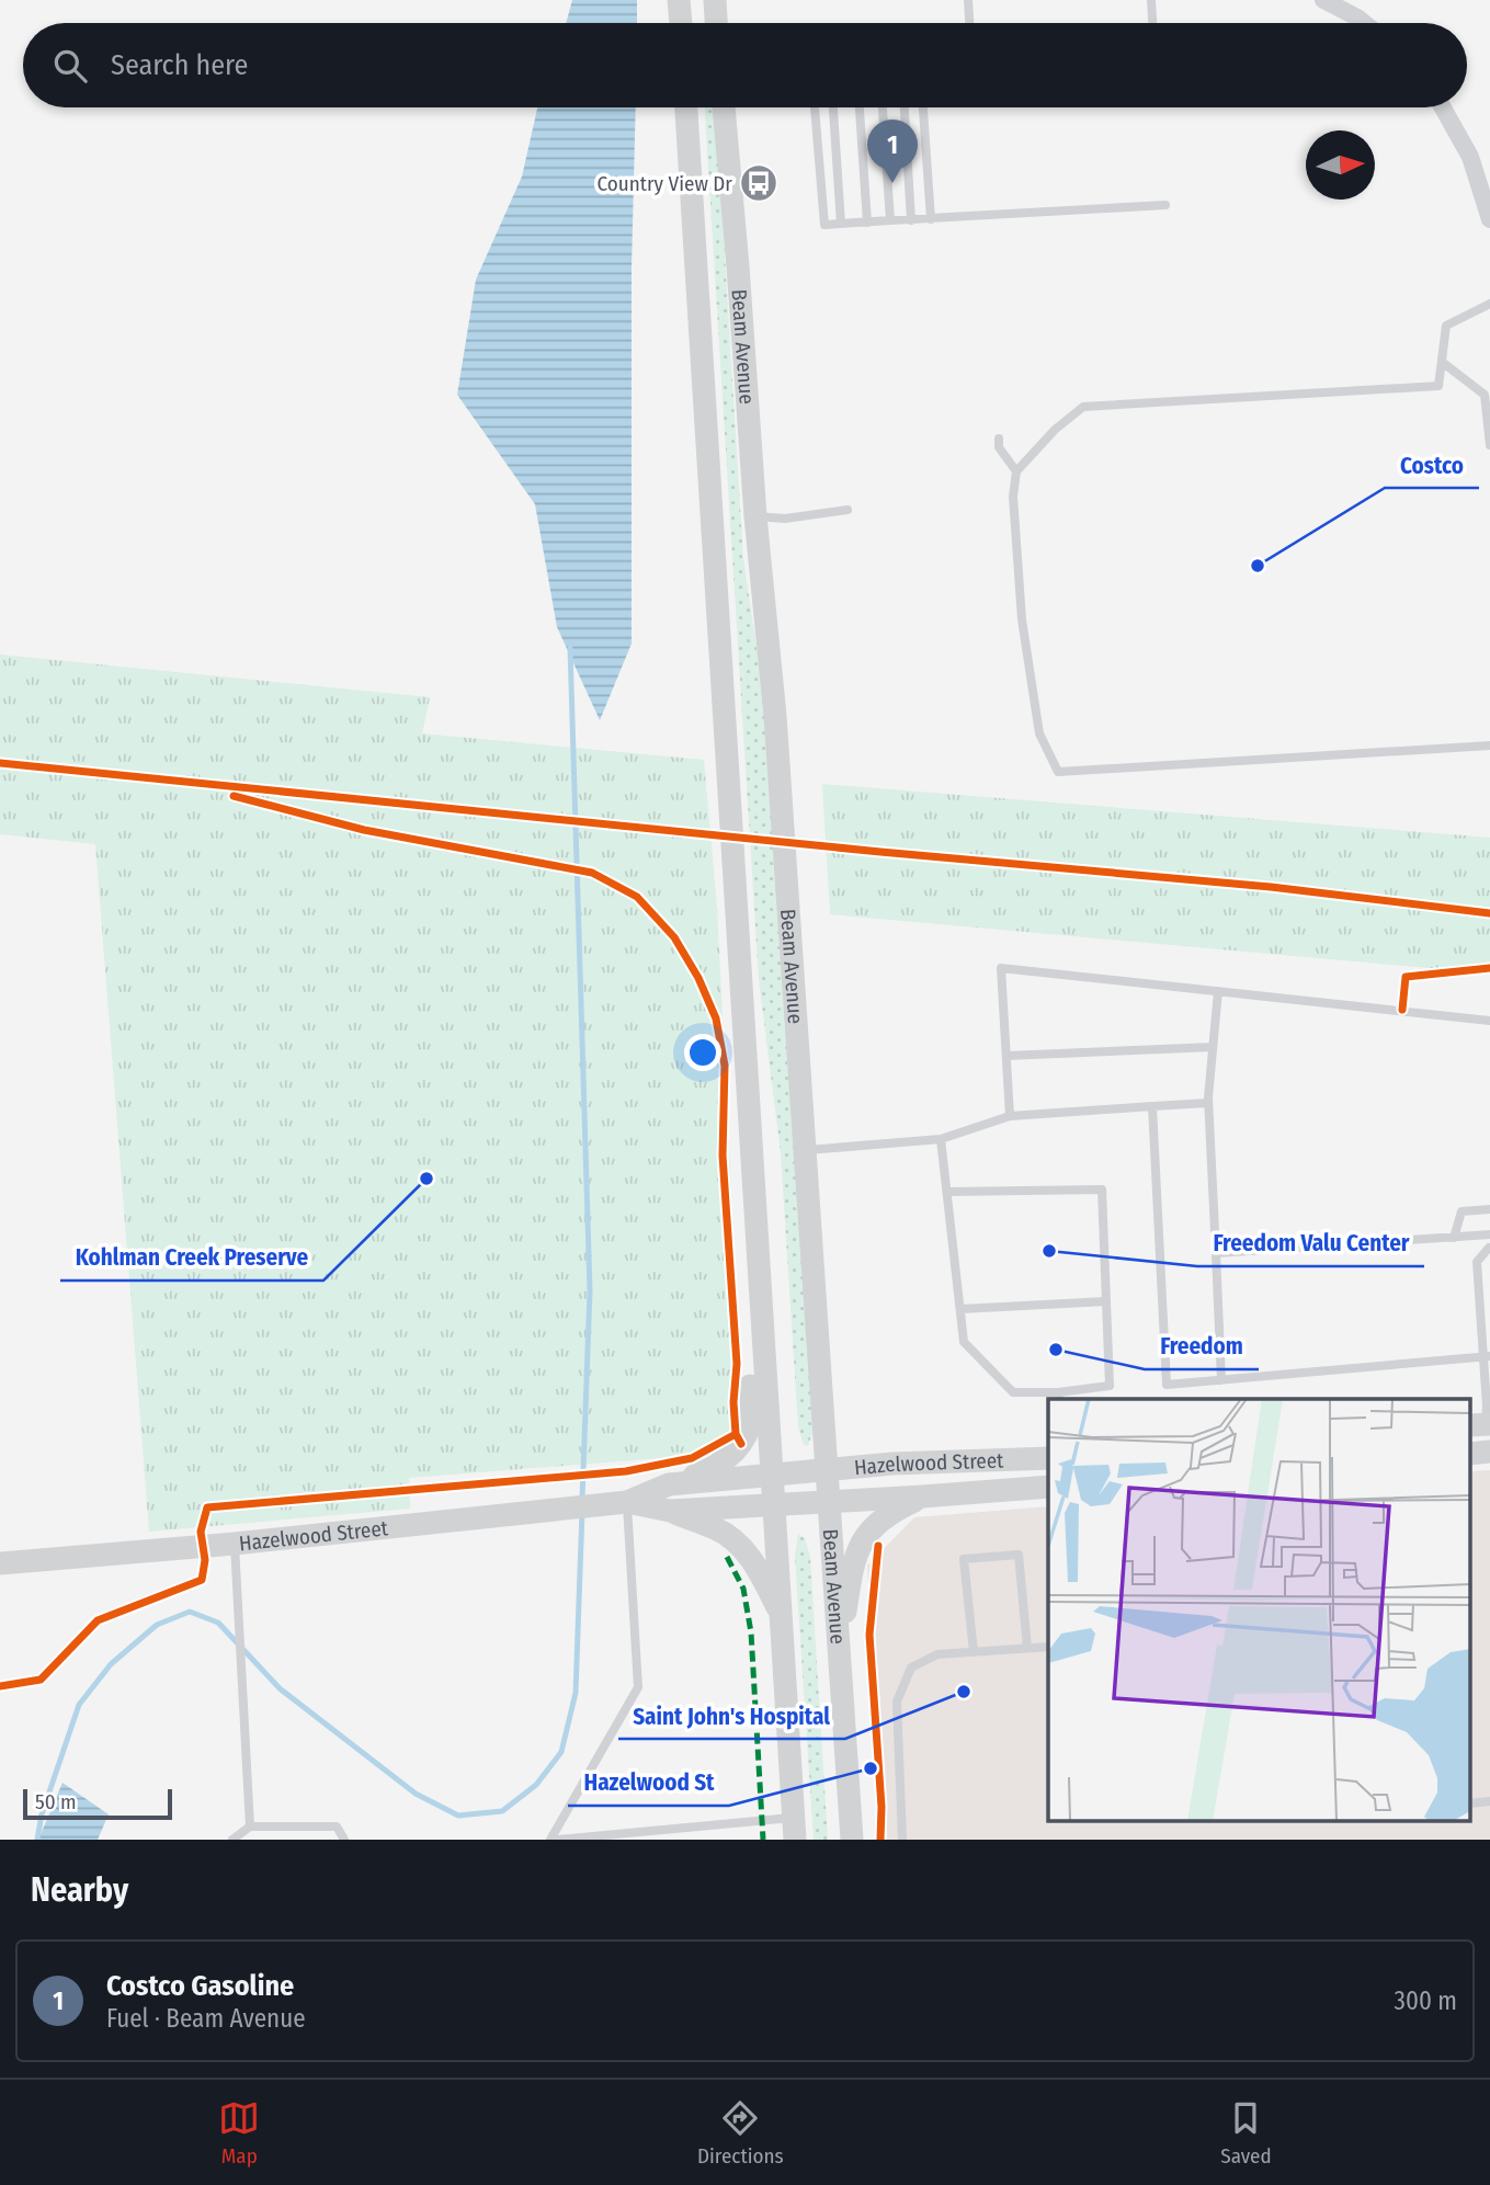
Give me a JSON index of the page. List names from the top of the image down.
{
  "streets": {
    "street": ["Beam Avenue", "Hazelwood Street"]
  },
  "crossings": [
    ["Beam Avenue", "Hazelwood Street"]
  ],
  "places": {
    "bus stop": ["Country View Dr"],
    "other": [
      "Costco",
      "Kohlman Creek Preserve",
      "Freedom Valu Center",
      "Freedom",
      "Saint John's Hospital",
      "Hazelwood St"
    ]
  },
  "scale_bar": "50 m",
  "north": "right",
  "page": {
    "search": "Search here",
    "pins": "1",
    "scale": "50 m",
    "heading": "Nearby",
    "list": [
      {
        "mark": "1",
        "name": "Costco Gasoline",
        "note": "Fuel · Beam Avenue",
        "value": "300 m"
      }
    ],
    "nav": ["Map", "Directions", "Saved"]
  }
}
